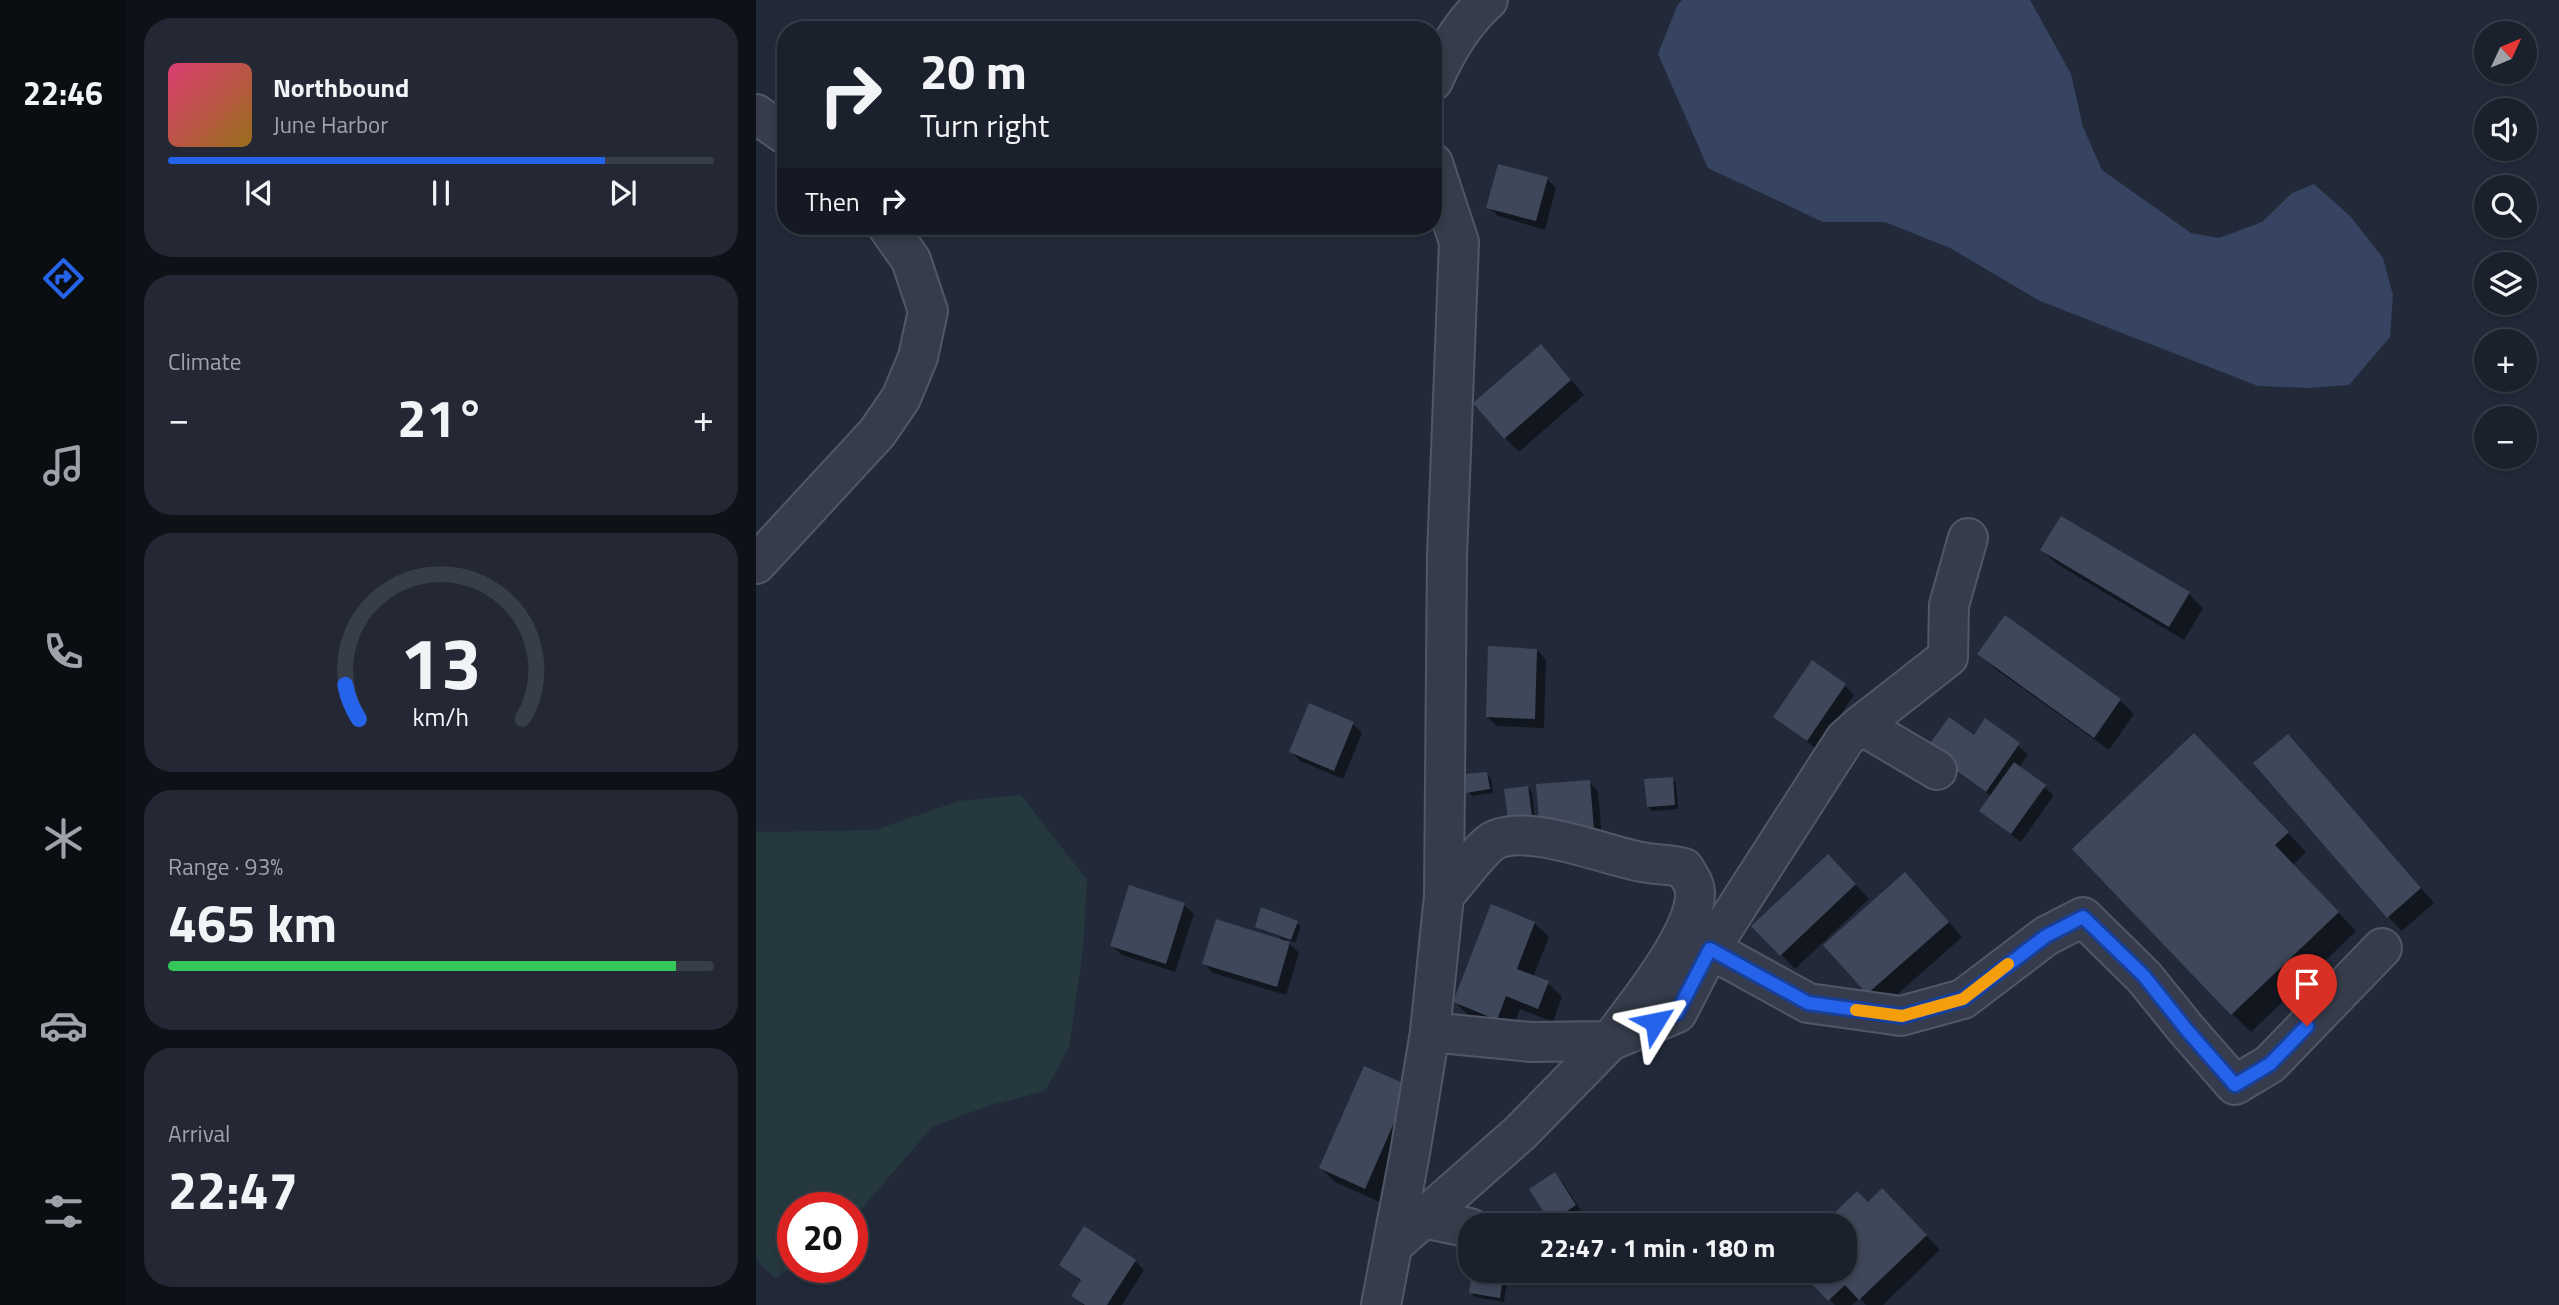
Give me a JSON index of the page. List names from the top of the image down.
{
  "north": "top right",
  "page": {
    "tabs": "22:46",
    "map_buttons": ["+", "−"],
    "turn": ["20 m", "Turn right"],
    "song": ["Northbound", "June Harbor"],
    "then": "Then",
    "tile": [
      "Climate",
      ["Range · 93%", "465 km"],
      ["Arrival", "22:47"]
    ],
    "heat": ["−", "21°", "+"],
    "limit": "20",
    "trip": "22:47 · 1 min · 180 m",
    "gauge": ["13", "km/h"]
  }
}
